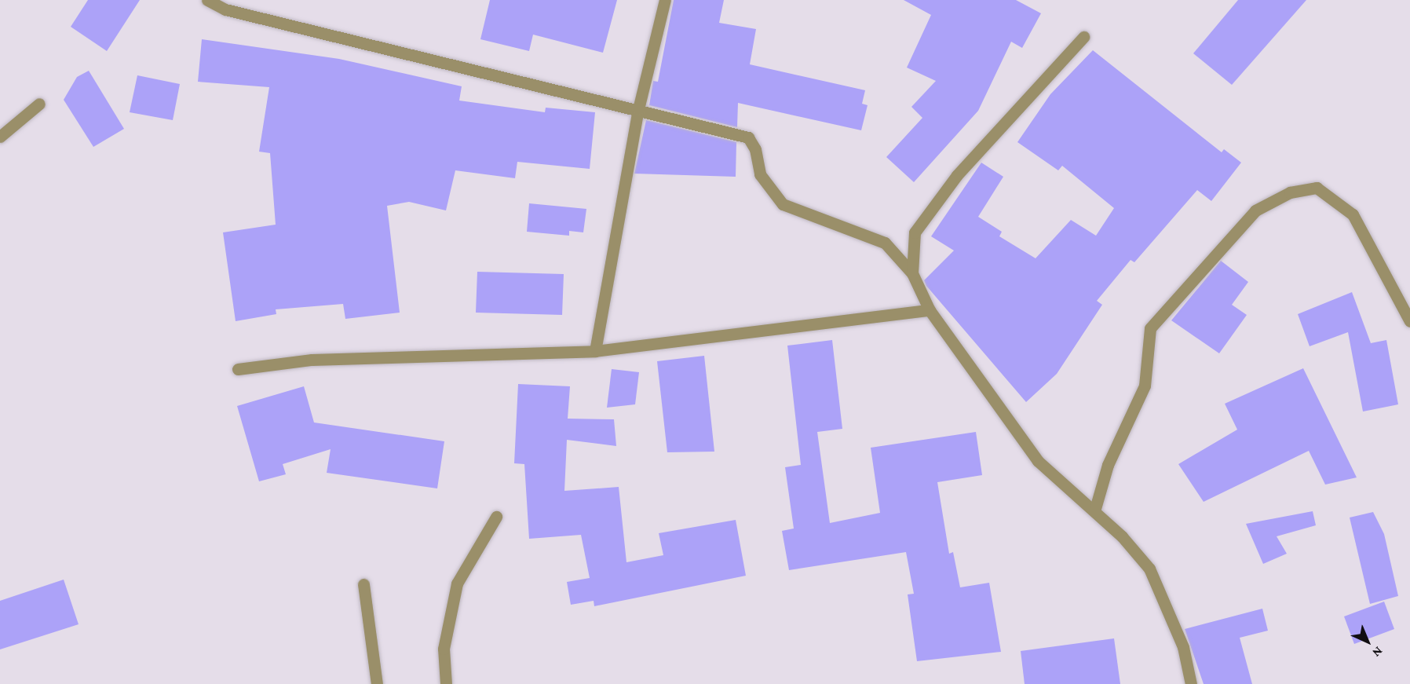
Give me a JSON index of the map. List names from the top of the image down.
{
  "north": "bottom right"
}
